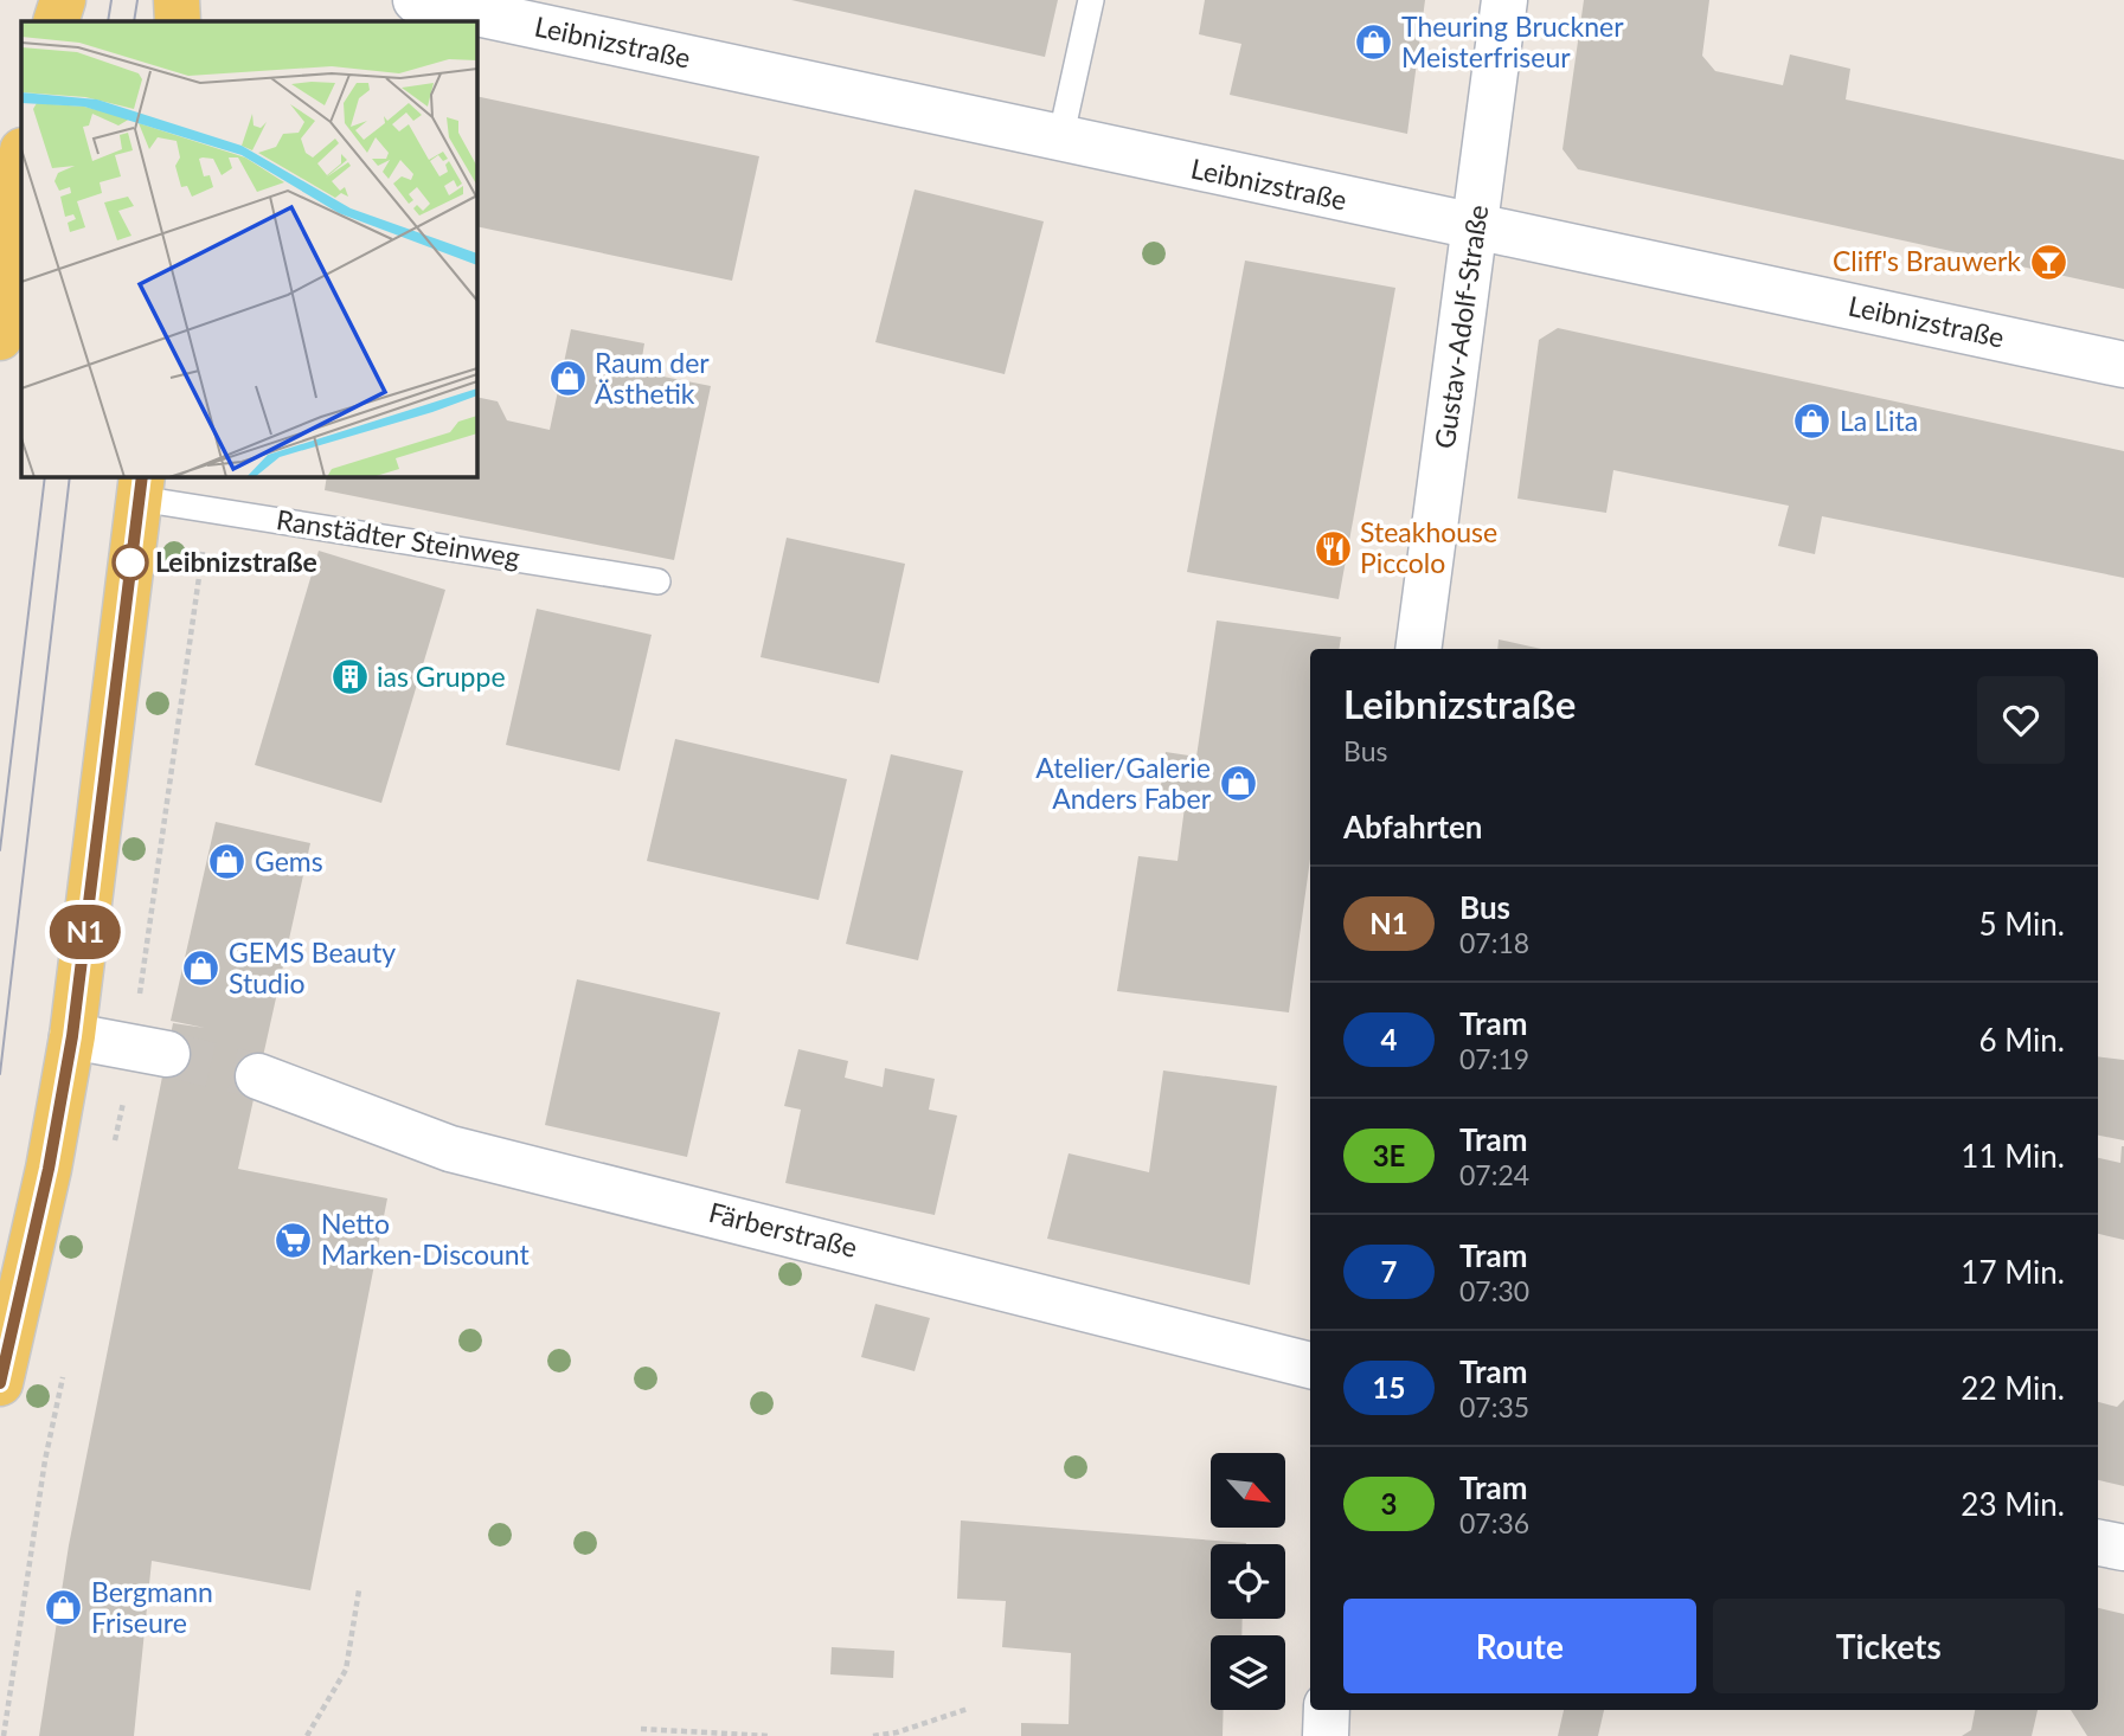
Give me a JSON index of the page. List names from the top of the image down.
{
  "streets": {
    "main road": ["Ranstädter Steinweg"],
    "street": ["Leibnizstraße", "Gustav-Adolf-Straße", "Färberstraße"]
  },
  "crossings": [
    ["Leibnizstraße", "Gustav-Adolf-Straße"]
  ],
  "places": {
    "shop": [
      "Theuring Bruckner Meisterfriseur",
      "Raum der Ästhetik",
      "La Lita",
      "Atelier/Galerie Anders Faber",
      "Gems",
      "GEMS Beauty Studio",
      "Bergmann Friseure"
    ],
    "bar": ["Cliff's Brauwerk"],
    "restaurant": ["Steakhouse Piccolo"],
    "other": ["Leibnizstraße"],
    "building": ["ias Gruppe"],
    "supermarket": ["Netto Marken-Discount"]
  },
  "lines": ["bus line N1"],
  "north": "bottom right",
  "page": {
    "on_map": "N1",
    "heading": [
      ["Leibnizstraße", "Bus"],
      "Abfahrten"
    ],
    "list": [
      {
        "mark": "N1",
        "name": "Bus",
        "note": "07:18",
        "value": "5 Min."
      },
      {
        "mark": "4",
        "name": "Tram",
        "note": "07:19",
        "value": "6 Min."
      },
      {
        "mark": "3E",
        "name": "Tram",
        "note": "07:24",
        "value": "11 Min."
      },
      {
        "mark": "7",
        "name": "Tram",
        "note": "07:30",
        "value": "17 Min."
      },
      {
        "mark": "15",
        "name": "Tram",
        "note": "07:35",
        "value": "22 Min."
      },
      {
        "mark": "3",
        "name": "Tram",
        "note": "07:36",
        "value": "23 Min."
      }
    ],
    "buttons": ["Route", "Tickets"]
  }
}
